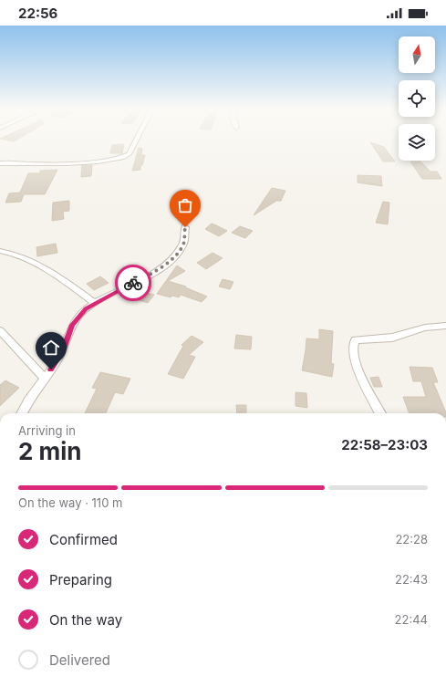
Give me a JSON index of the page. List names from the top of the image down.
{
  "north": "top",
  "page": {
    "status": "22:56",
    "heading": ["2 min", "Arriving in", "22:58–23:03"],
    "bar": "On the way · 110 m",
    "list": [
      ["Confirmed", "22:28"],
      ["Preparing", "22:43"],
      ["On the way", "22:44"],
      "Delivered"
    ]
  }
}
